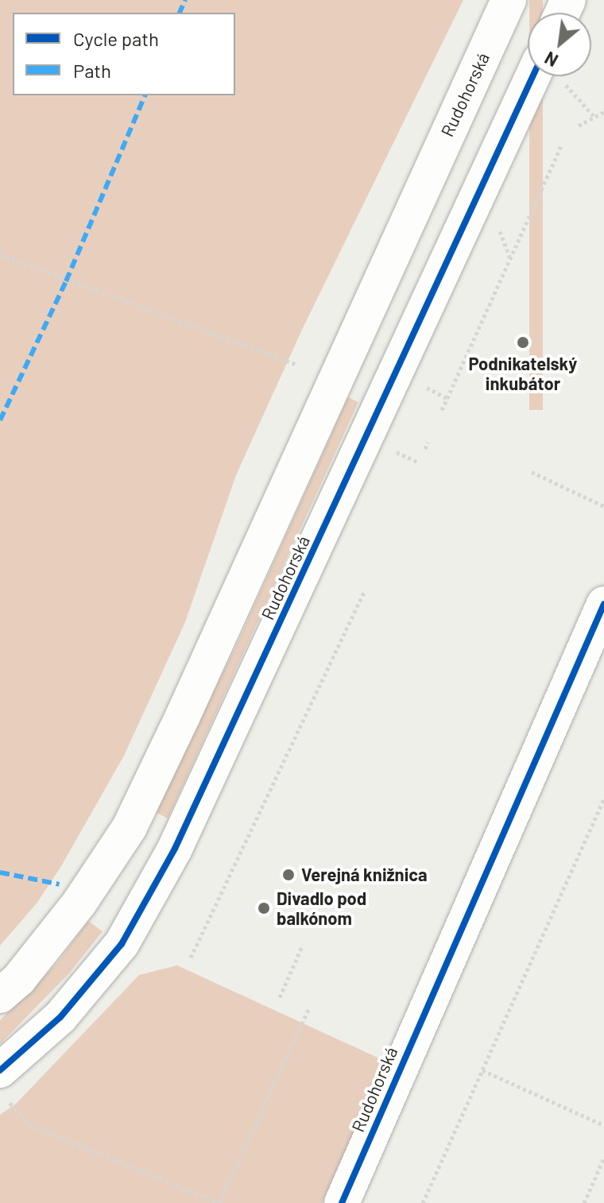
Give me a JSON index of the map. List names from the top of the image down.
{
  "streets": {
    "street": ["Rudohorská"]
  },
  "places": ["Podnikatelský inkubátor", "Verejná knižnica", "Divadlo pod balkónom"],
  "legend": ["Cycle path", "Path"],
  "north": "bottom left"
}
